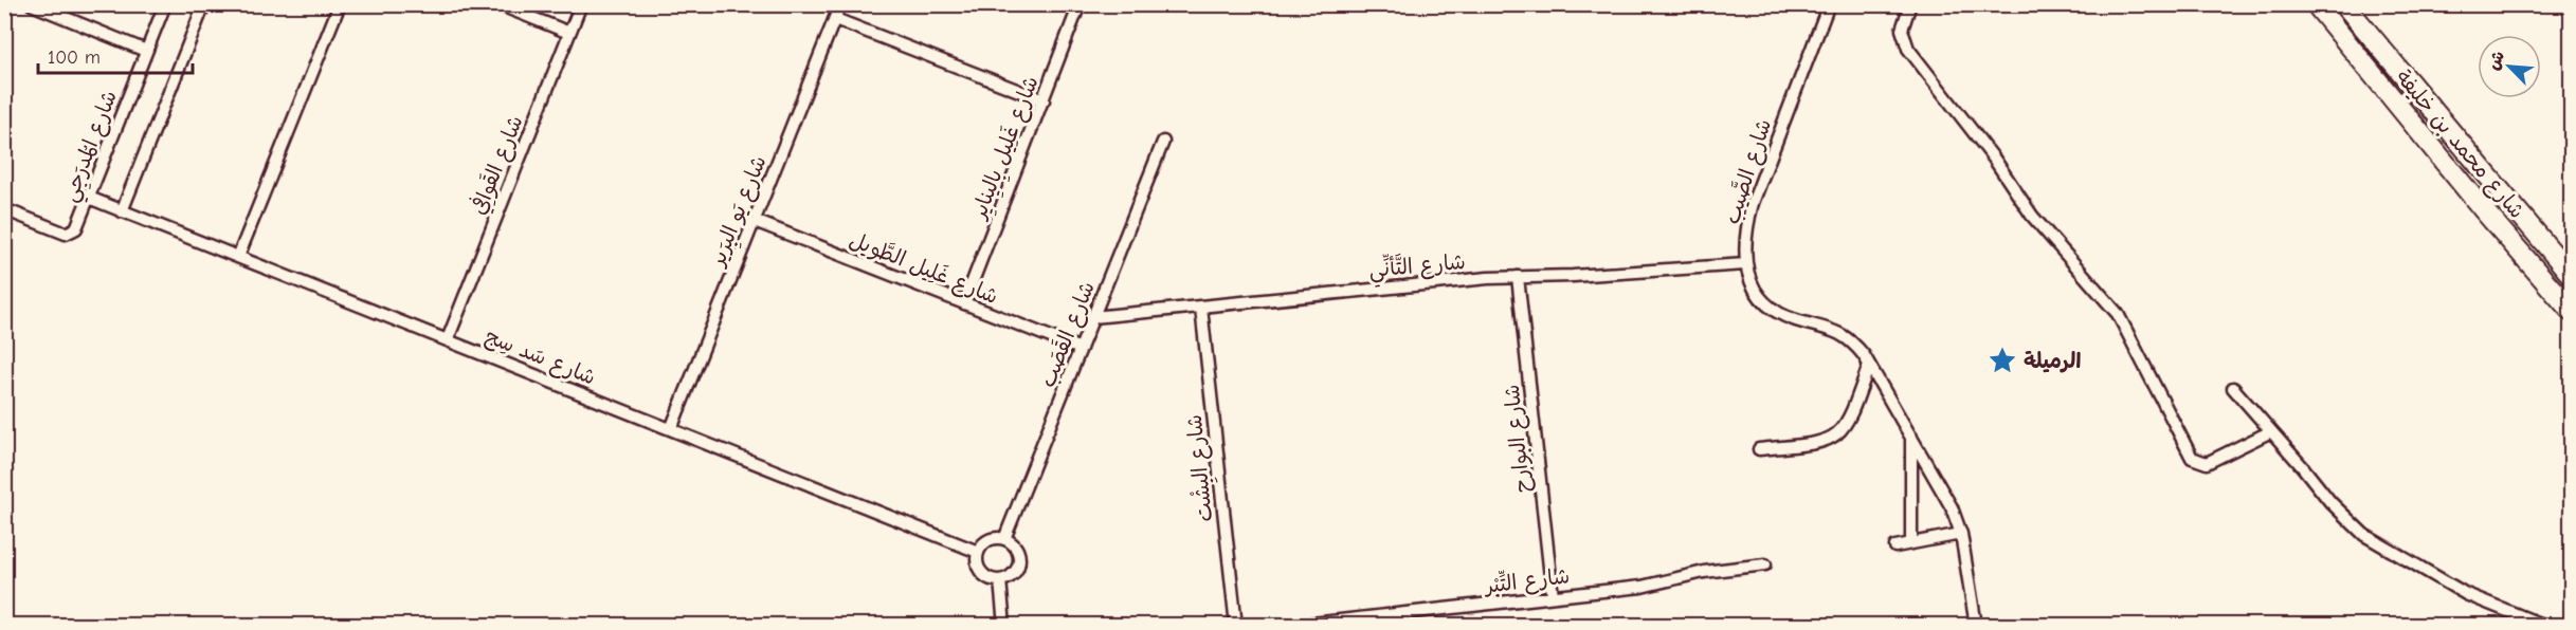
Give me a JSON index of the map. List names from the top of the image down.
{
  "streets": {
    "highway": ["شارع محمد بن خليفة"],
    "street": [
      "شارع المُدرَجِي",
      "شارع غَلِيل بِاليِنايِر",
      "شارع القَوافِي",
      "شارع الصَّيب",
      "شارع يَو البِرَير",
      "شارع التَّأنِّي",
      "شارع غَلِيل الطَّويل",
      "شارع القَصَب",
      "شارع سَد سِج",
      "شارع البوارح",
      "شارع البِشْت",
      "شارع التِّبْر"
    ]
  },
  "crossings": [
    ["شارع المُدرَجِي", "شارع سَد سِج"],
    ["شارع غَلِيل بِاليِنايِر", "شارع غَلِيل الطَّويل"],
    ["شارع القَوافِي", "شارع سَد سِج"],
    ["شارع الصَّيب", "شارع التَّأنِّي"],
    ["شارع يَو البِرَير", "شارع غَلِيل الطَّويل"],
    ["شارع يَو البِرَير", "شارع سَد سِج"],
    ["شارع التَّأنِّي", "شارع القَصَب"],
    ["شارع التَّأنِّي", "شارع البوارح"],
    ["شارع التَّأنِّي", "شارع البِشْت"],
    ["شارع غَلِيل الطَّويل", "شارع القَصَب"],
    ["شارع القَصَب", "شارع سَد سِج"],
    ["شارع البوارح", "شارع التِّبْر"]
  ],
  "places": {
    "place": ["الرميلة"]
  },
  "scale_bar": "100 m",
  "north": "top left"
}
